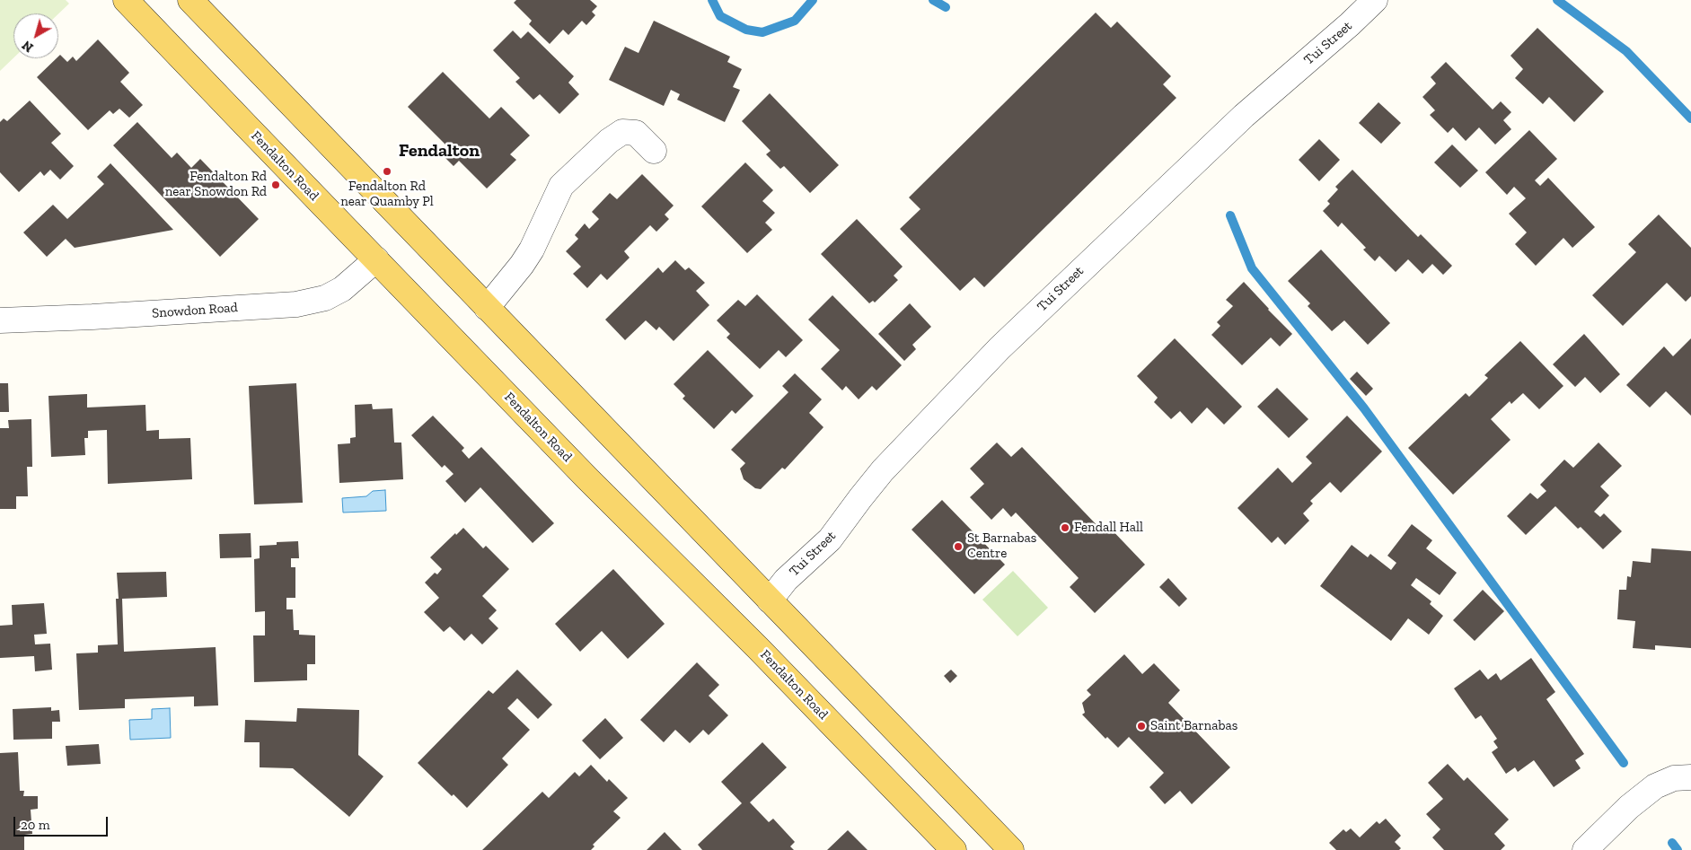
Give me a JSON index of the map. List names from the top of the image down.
{
  "streets": {
    "main road": ["Fendalton Road"],
    "street": ["Tui Street", "Snowdon Road"]
  },
  "crossings": [
    ["Fendalton Road", "Snowdon Road"]
  ],
  "districts": ["Fendalton"],
  "places": [
    "Fendalton Rd near Quamby Pl",
    "Fendalton Rd near Snowdon Rd",
    "Fendall Hall",
    "St Barnabas Centre",
    "Saint Barnabas"
  ],
  "scale_bar": "20 m",
  "north": "bottom left"
}
